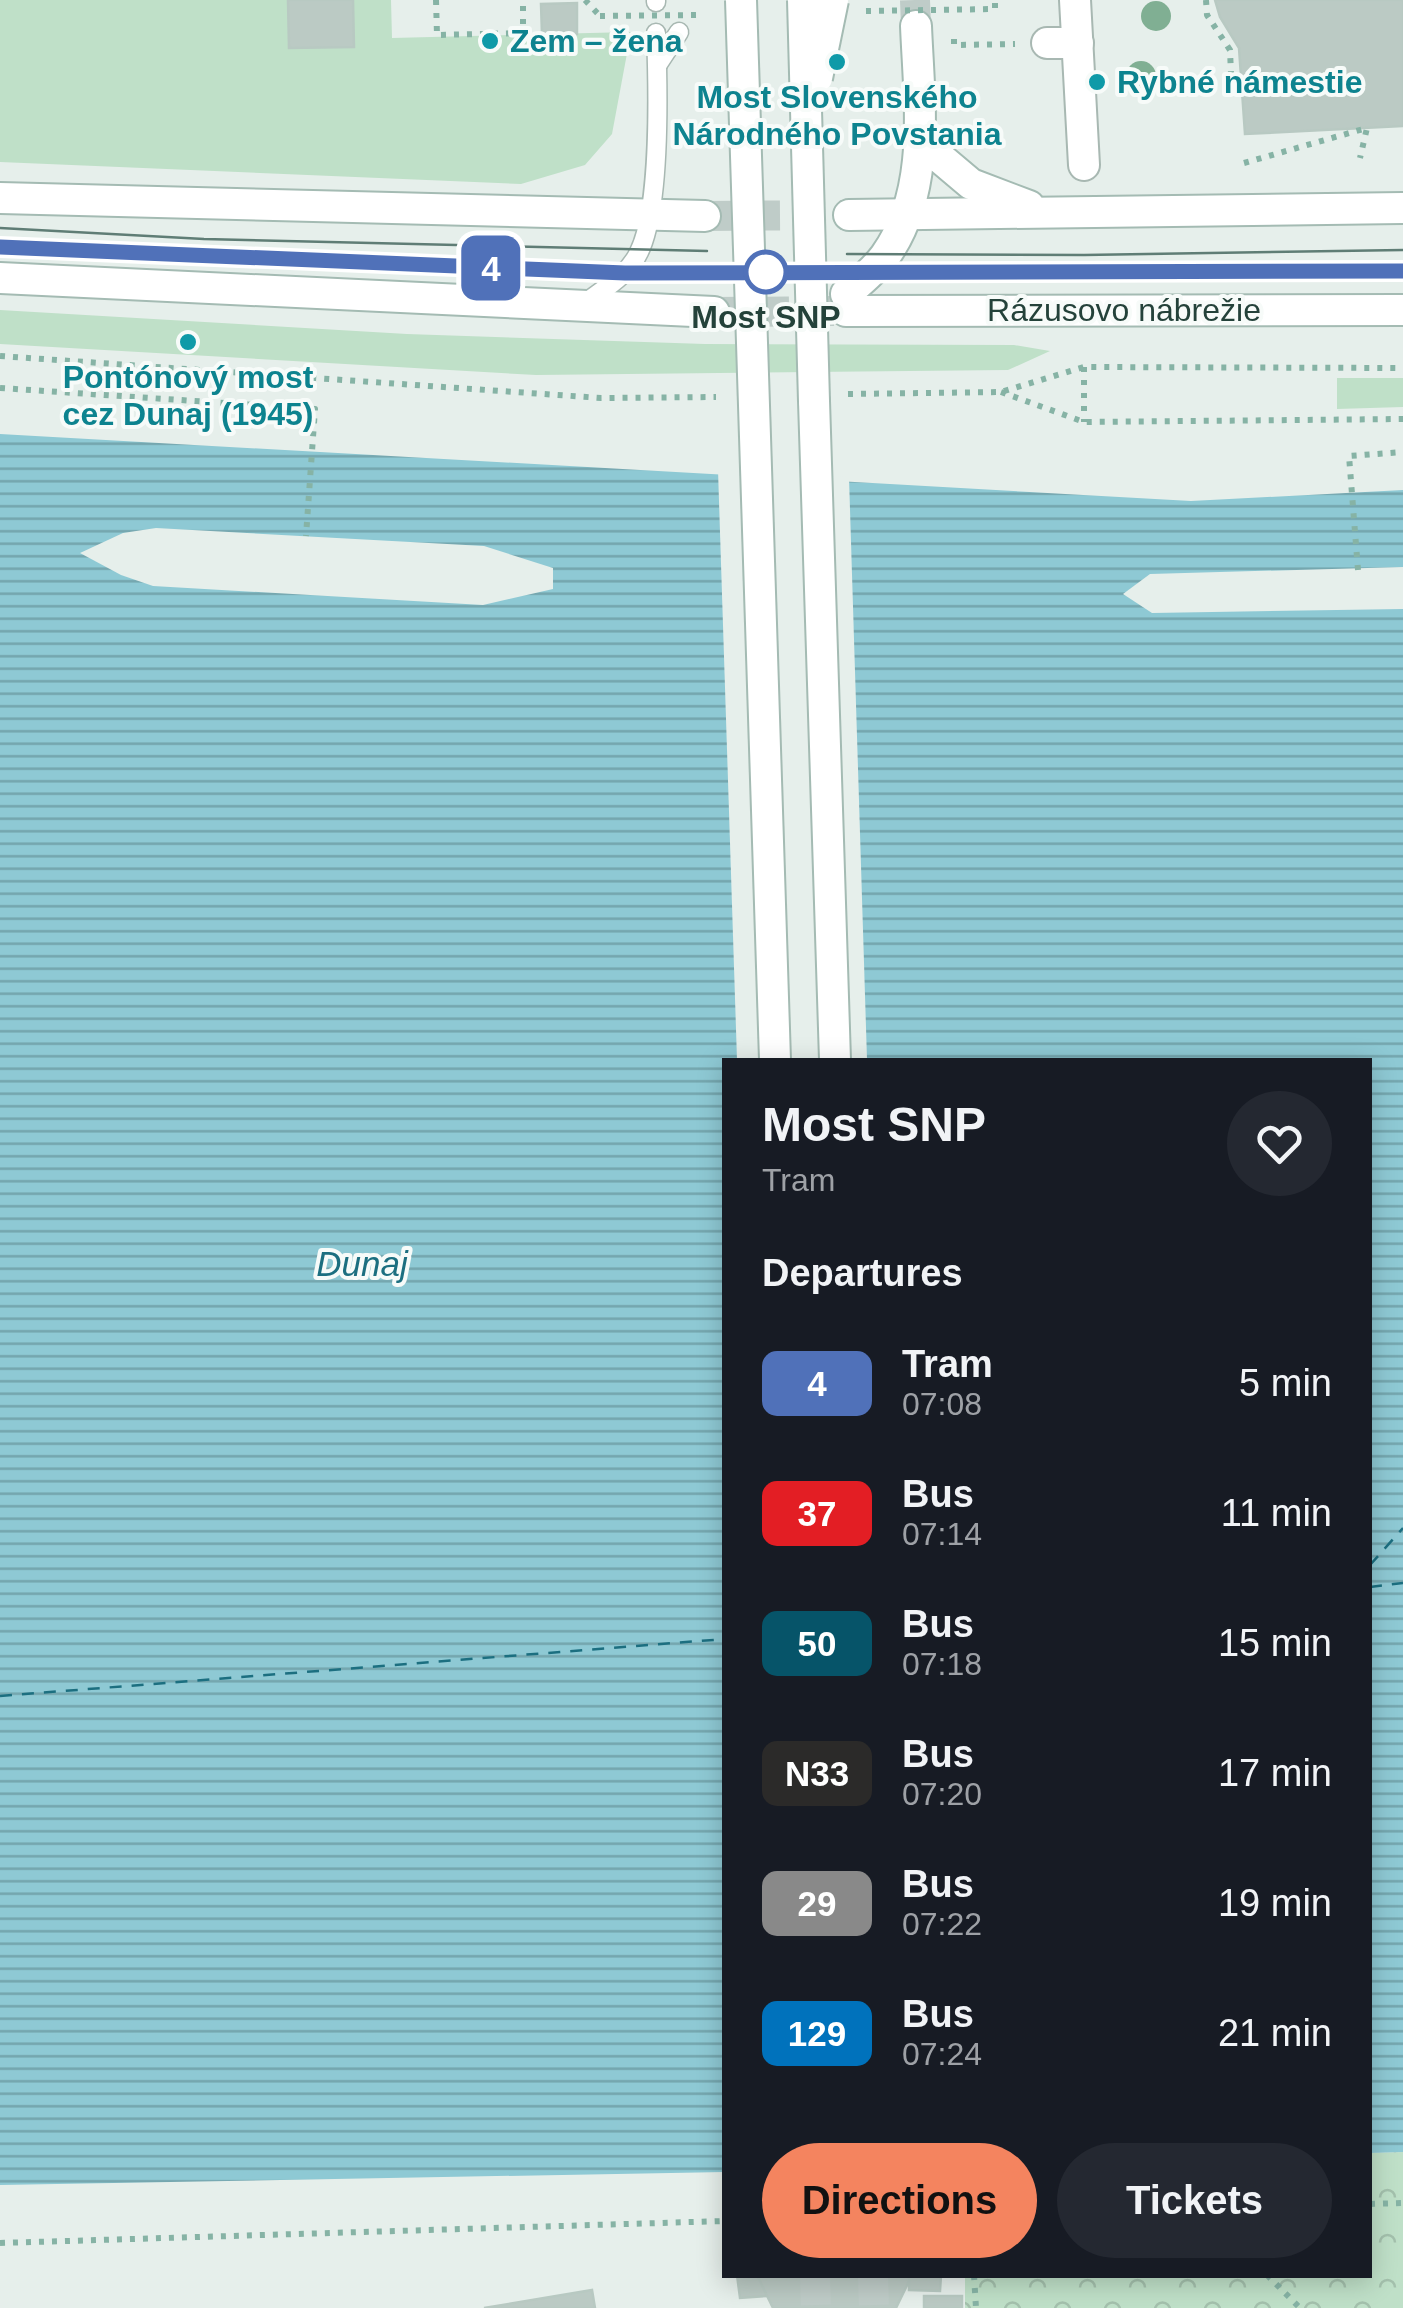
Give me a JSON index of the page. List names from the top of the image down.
{
  "streets": {
    "main road": ["Rázusovo nábrežie"]
  },
  "water": ["Dunaj"],
  "places": [
    "Zem – žena",
    "Most Slovenského Národného Povstania",
    "Rybné námestie",
    "Most SNP",
    "Pontónový most cez Dunaj (1945)"
  ],
  "lines": ["tram line 4"],
  "page": {
    "on_map": "4",
    "heading": [
      ["Most SNP", "Tram"],
      "Departures"
    ],
    "list": [
      {
        "mark": "4",
        "name": "Tram",
        "note": "07:08",
        "value": "5 min"
      },
      {
        "mark": "37",
        "name": "Bus",
        "note": "07:14",
        "value": "11 min"
      },
      {
        "mark": "50",
        "name": "Bus",
        "note": "07:18",
        "value": "15 min"
      },
      {
        "mark": "N33",
        "name": "Bus",
        "note": "07:20",
        "value": "17 min"
      },
      {
        "mark": "29",
        "name": "Bus",
        "note": "07:22",
        "value": "19 min"
      },
      {
        "mark": "129",
        "name": "Bus",
        "note": "07:24",
        "value": "21 min"
      }
    ],
    "buttons": ["Directions", "Tickets"]
  }
}
